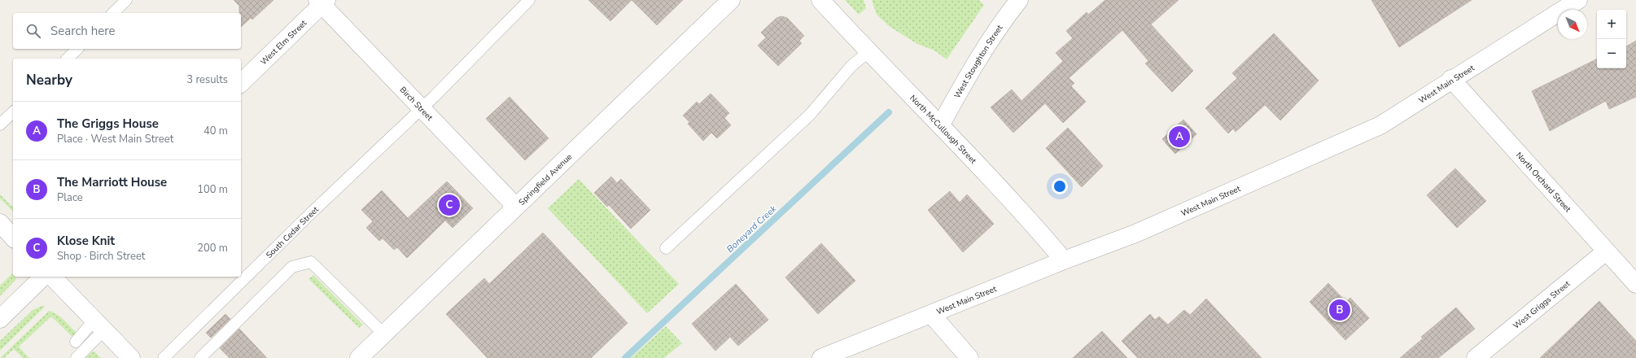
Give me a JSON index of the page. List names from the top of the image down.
{
  "streets": {
    "street": [
      "West Elm Street",
      "West Stoughton Street",
      "West Main Street",
      "Birch Street",
      "North McCullough Street",
      "Springfield Avenue",
      "North Orchard Street",
      "West Griggs Street"
    ],
    "lane": ["South Cedar Street"]
  },
  "crossings": [
    ["West Elm Street", "Birch Street"],
    ["West Stoughton Street", "North McCullough Street"],
    ["West Main Street", "North McCullough Street"],
    ["West Main Street", "North Orchard Street"],
    ["Birch Street", "Springfield Avenue"],
    ["Birch Street", "South Cedar Street"],
    ["North Orchard Street", "West Griggs Street"]
  ],
  "water": ["Boneyard Creek"],
  "north": "bottom right",
  "page": {
    "map_buttons": ["+", "−"],
    "search": "Search here",
    "heading": ["Nearby", "3 results"],
    "list": [
      {
        "mark": "A",
        "name": "The Griggs House",
        "note": "Place · West Main Street",
        "value": "40 m"
      },
      {
        "mark": "B",
        "name": "The Marriott House",
        "note": "Place",
        "value": "100 m"
      },
      {
        "mark": "C",
        "name": "Klose Knit",
        "note": "Shop · Birch Street",
        "value": "200 m"
      }
    ],
    "pins": ["A", "C", "B"]
  }
}
